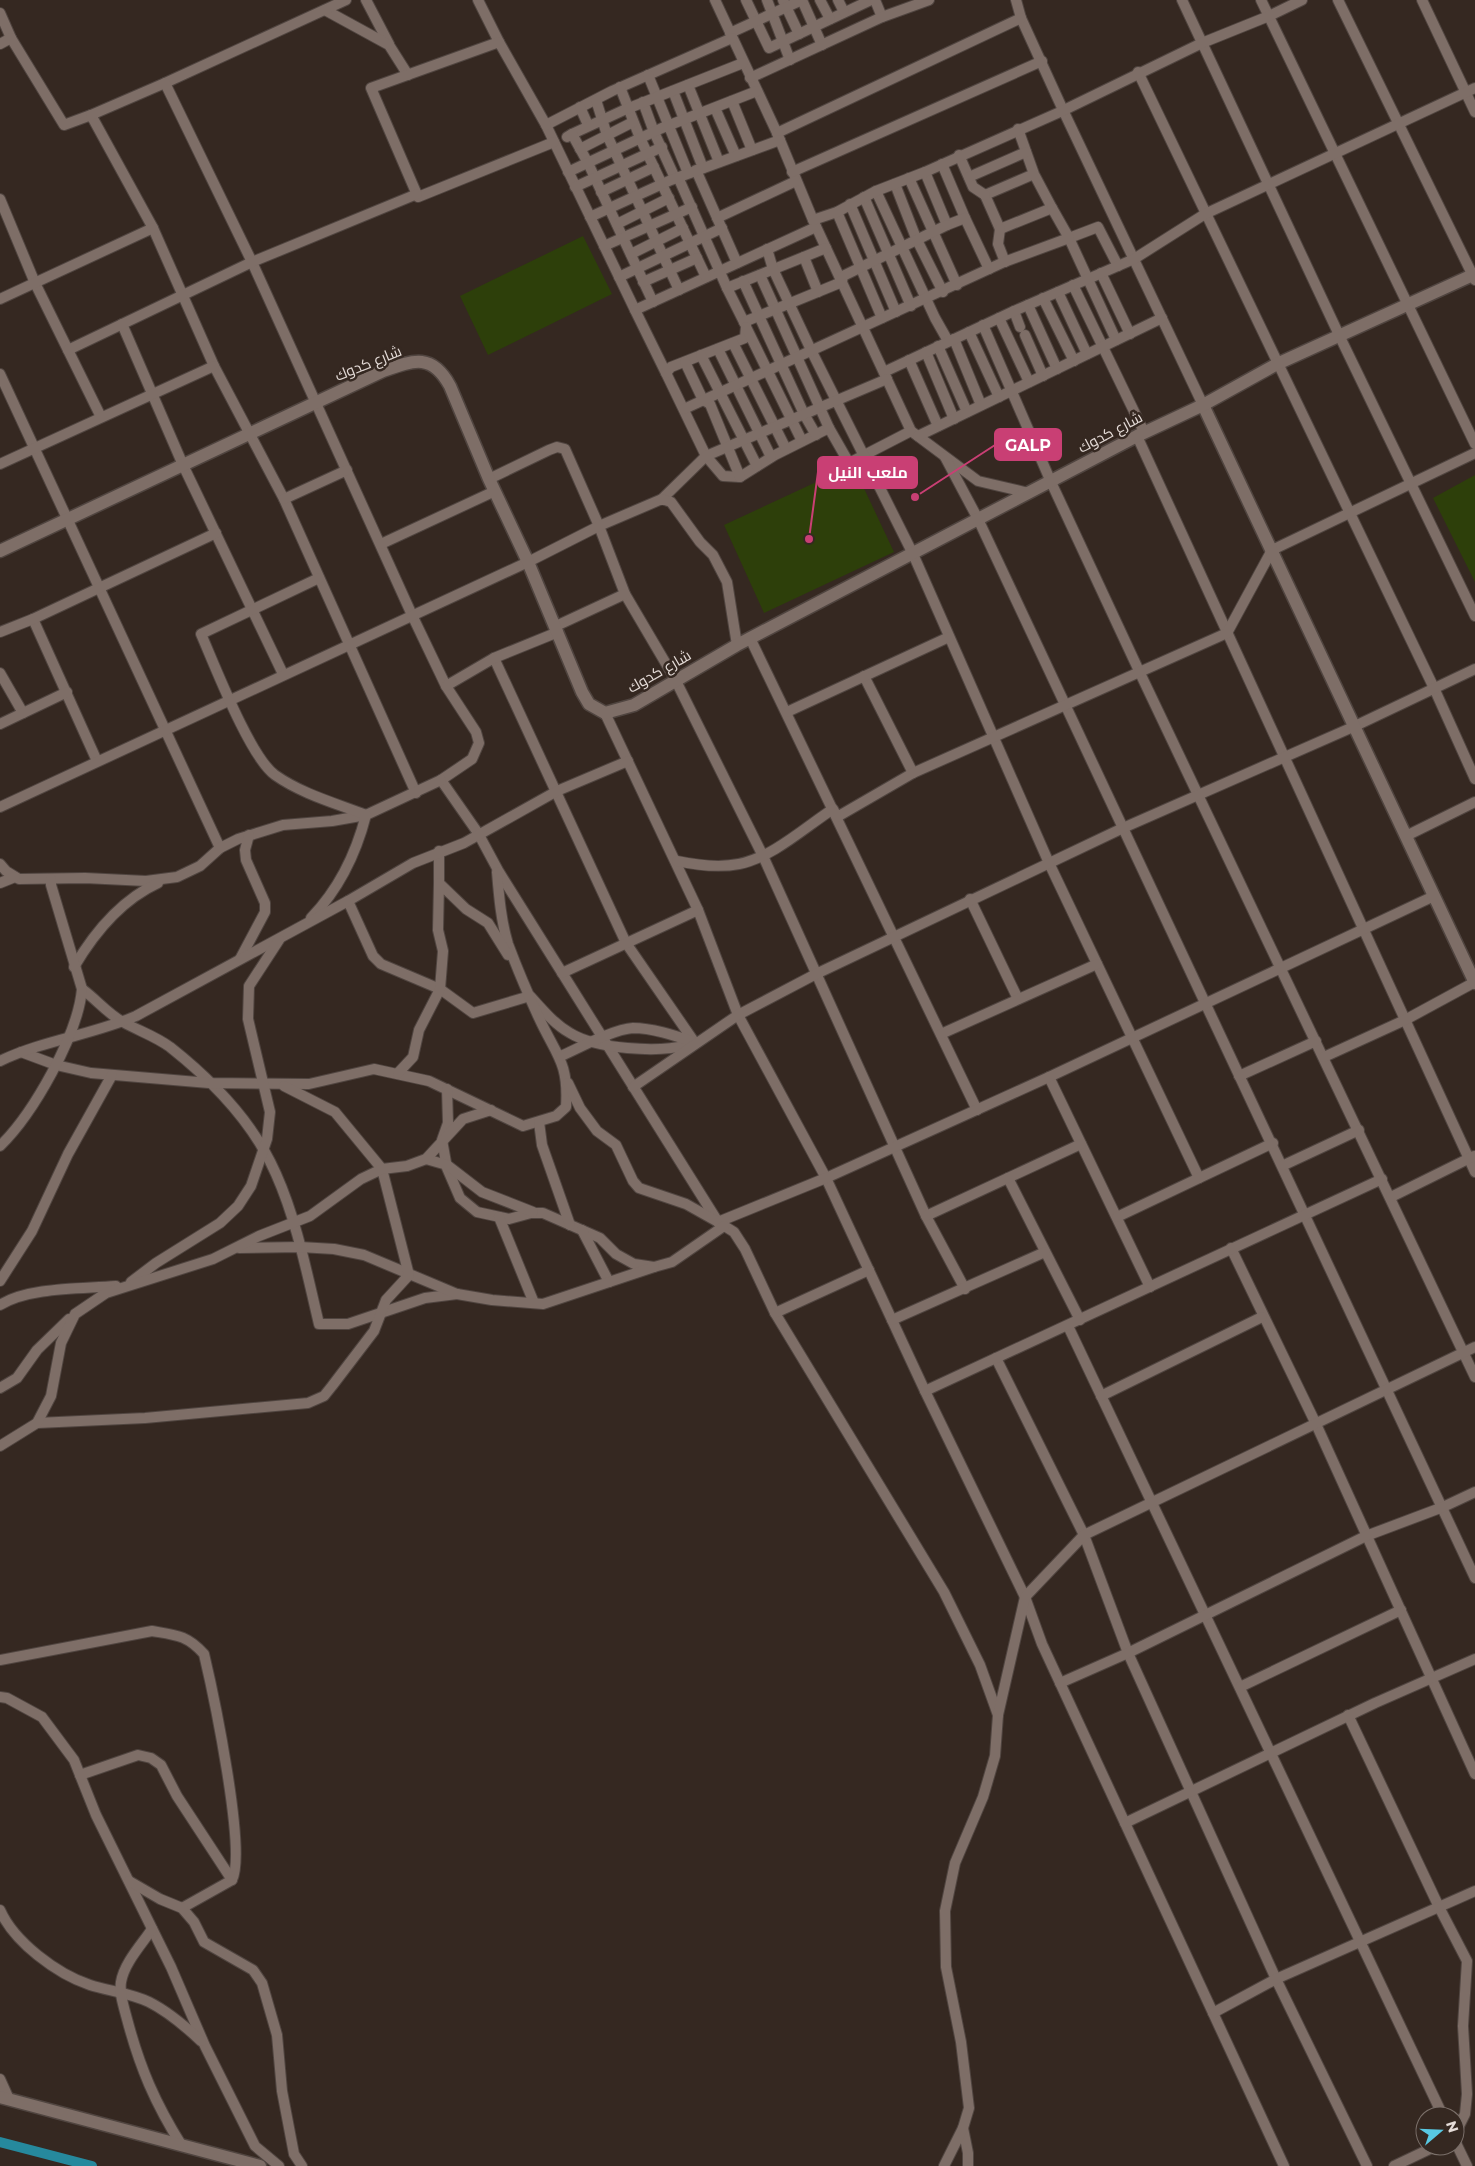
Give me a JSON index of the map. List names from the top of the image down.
{
  "streets": {
    "street": ["شارع كدوك"]
  },
  "places": ["GALP", "ملعب النيل"],
  "north": "right"
}
